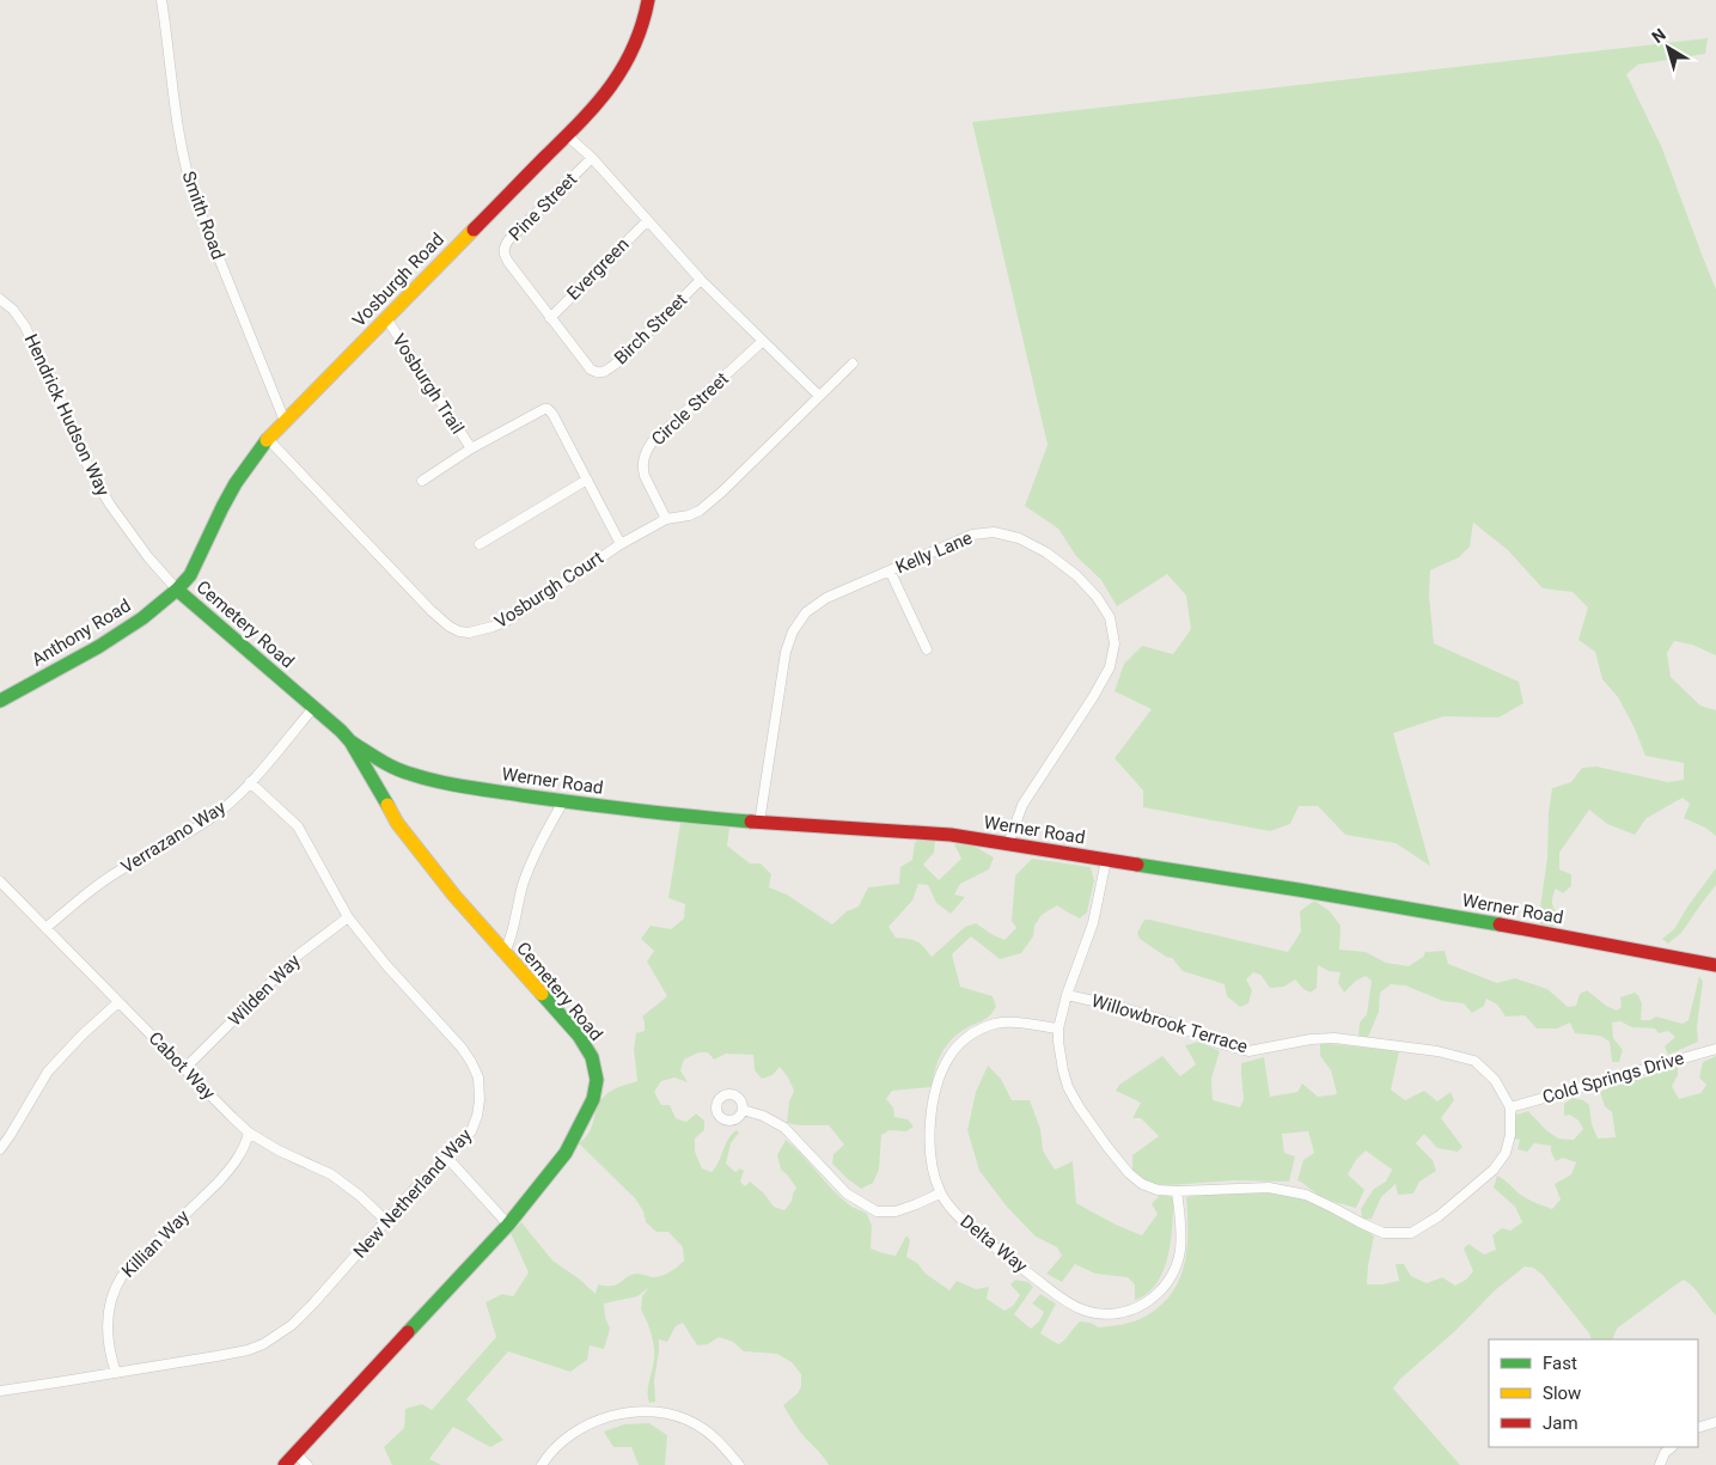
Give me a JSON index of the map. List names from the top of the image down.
{
  "streets": {
    "street": [
      "Pine Street",
      "Smith Road",
      "Evergreen",
      "Vosburgh Road",
      "Birch Street",
      "Vosburgh Trail",
      "Circle Street",
      "Hendrick Hudson Way",
      "Kelly Lane",
      "Vosburgh Court",
      "Cemetery Road",
      "Anthony Road",
      "Werner Road",
      "Verrazano Way",
      "Wilden Way",
      "Willowbrook Terrace",
      "Cabot Way",
      "Cold Springs Drive",
      "New Netherland Way",
      "Killian Way",
      "Delta Way"
    ]
  },
  "crossings": [
    ["Pine Street", "Evergreen"],
    ["Pine Street", "Birch Street"],
    ["Smith Road", "Vosburgh Road"],
    ["Evergreen", "Birch Street"],
    ["Vosburgh Road", "Vosburgh Trail"],
    ["Vosburgh Road", "Hendrick Hudson Way"],
    ["Vosburgh Road", "Vosburgh Court"],
    ["Vosburgh Road", "Cemetery Road"],
    ["Vosburgh Road", "Anthony Road"],
    ["Vosburgh Trail", "Vosburgh Court"],
    ["Circle Street", "Vosburgh Court"],
    ["Hendrick Hudson Way", "Cemetery Road"],
    ["Hendrick Hudson Way", "Anthony Road"],
    ["Kelly Lane", "Werner Road"],
    ["Cemetery Road", "Anthony Road"],
    ["Cemetery Road", "Werner Road"],
    ["Cemetery Road", "Verrazano Way"],
    ["Werner Road", "Willowbrook Terrace"],
    ["Verrazano Way", "Cabot Way"],
    ["Verrazano Way", "New Netherland Way"],
    ["Wilden Way", "Cabot Way"],
    ["Wilden Way", "New Netherland Way"],
    ["Willowbrook Terrace", "Cold Springs Drive"],
    ["Willowbrook Terrace", "Delta Way"],
    ["Cabot Way", "New Netherland Way"],
    ["Cabot Way", "Killian Way"],
    ["New Netherland Way", "Killian Way"]
  ],
  "legend": ["Fast", "Slow", "Jam"],
  "north": "top left"
}
